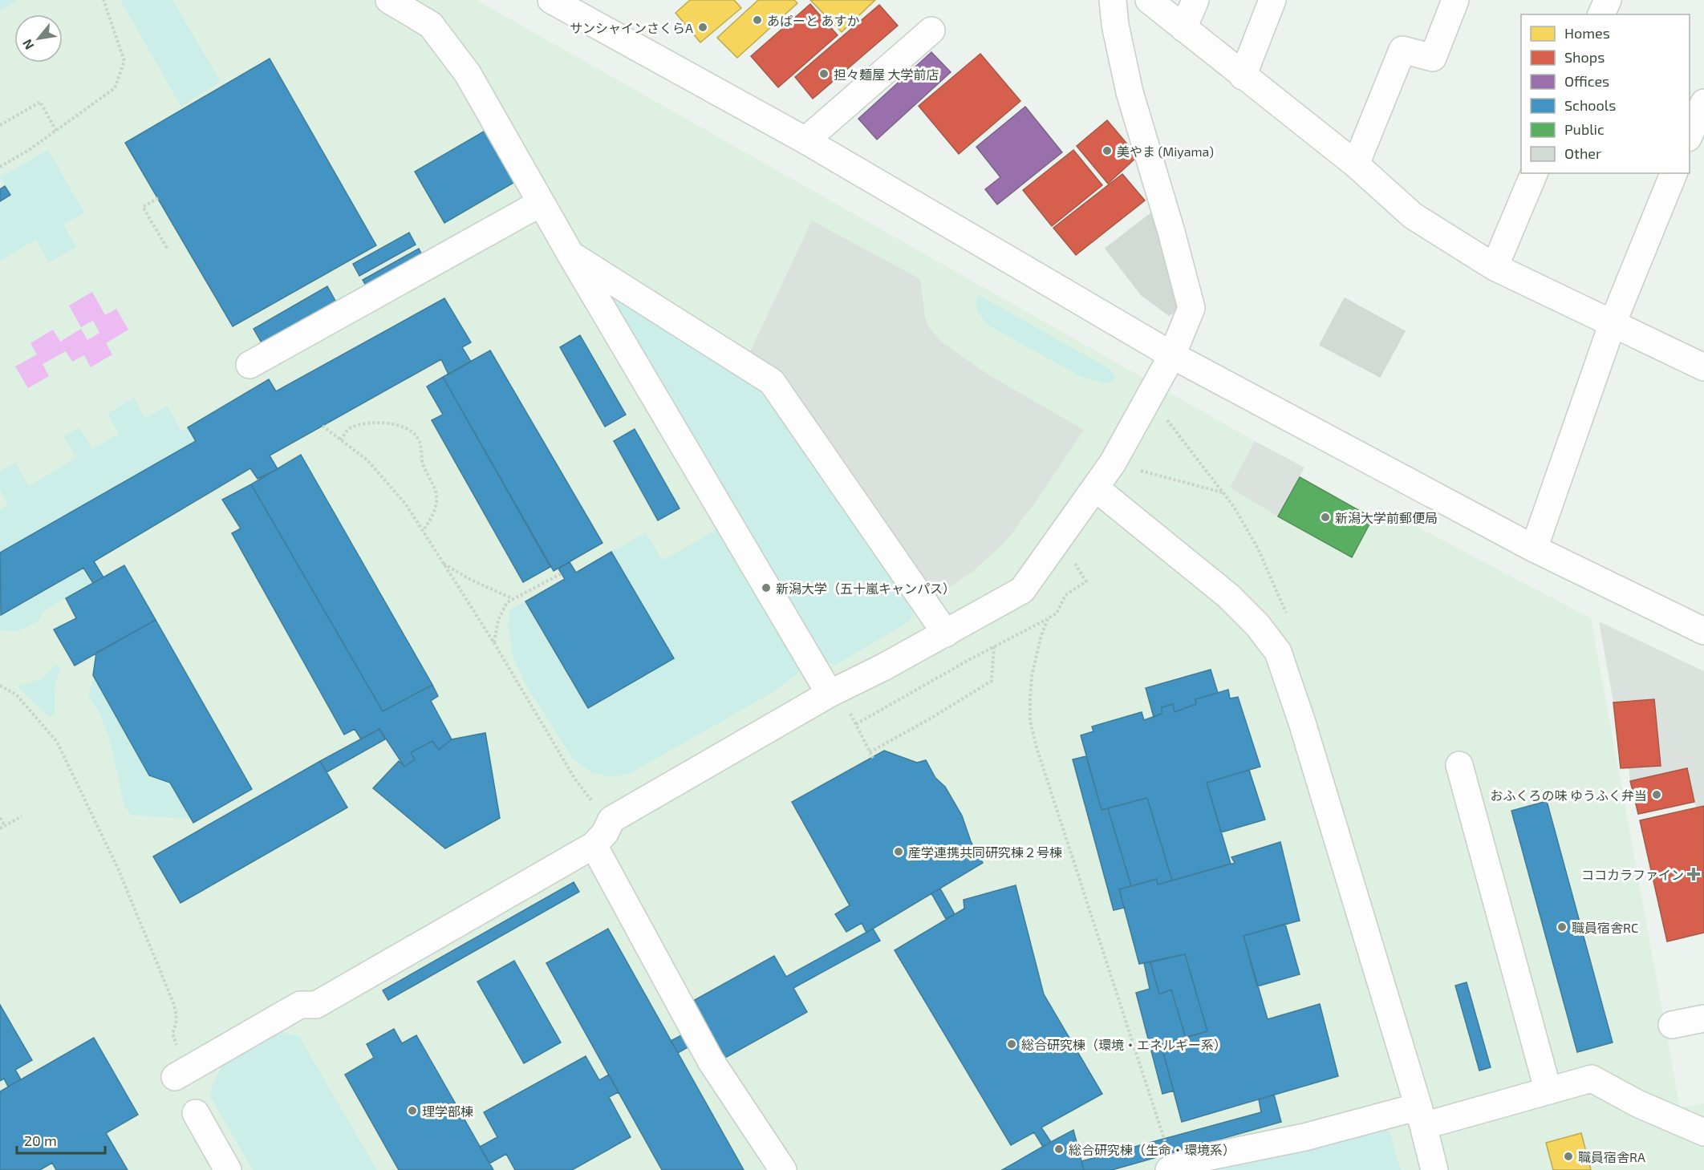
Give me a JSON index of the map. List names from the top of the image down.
{
  "places": {
    "other": [
      "あぱーと あすか",
      "サンシャインさくらA",
      "担々麺屋 大学前店",
      "美やま (Miyama)",
      "新潟大学前郵便局",
      "新潟大学（五十嵐キャンパス）",
      "おふくろの味 ゆうふく弁当",
      "産学連携共同研究棟２号棟",
      "職員宿舎RC",
      "総合研究棟（環境・エネルギー系）",
      "理学部棟",
      "総合研究棟（生命・環境系）",
      "職員宿舎RA"
    ],
    "health": ["ココカラファイン"]
  },
  "legend": [
    "Homes",
    "Shops",
    "Offices",
    "Schools",
    "Public",
    "Other"
  ],
  "scale_bar": "20 m",
  "north": "bottom left"
}
